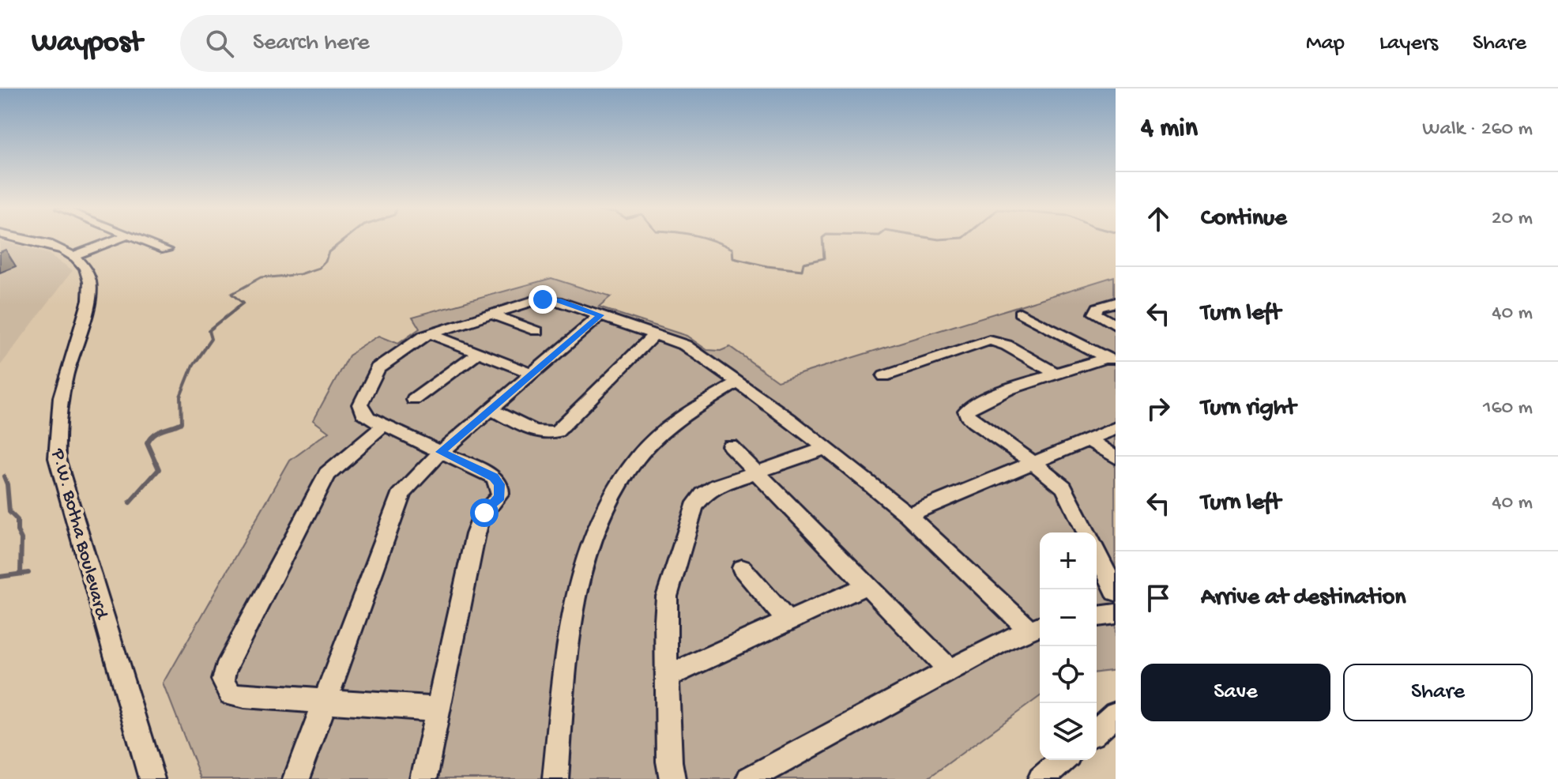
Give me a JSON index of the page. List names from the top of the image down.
{
  "streets": {
    "street": ["P.W. Botha Boulevard"]
  },
  "page": {
    "header": "Waypost",
    "search": "Search here",
    "nav": ["Map", "Layers", "Share"],
    "heading": ["4 min", "Walk · 260 m"],
    "list": [
      ["Continue", "20 m"],
      ["Turn left", "40 m"],
      ["Turn right", "160 m"],
      ["Turn left", "40 m"],
      "Arrive at destination"
    ],
    "map_buttons": ["+", "−"],
    "buttons": ["Save", "Share"]
  }
}
